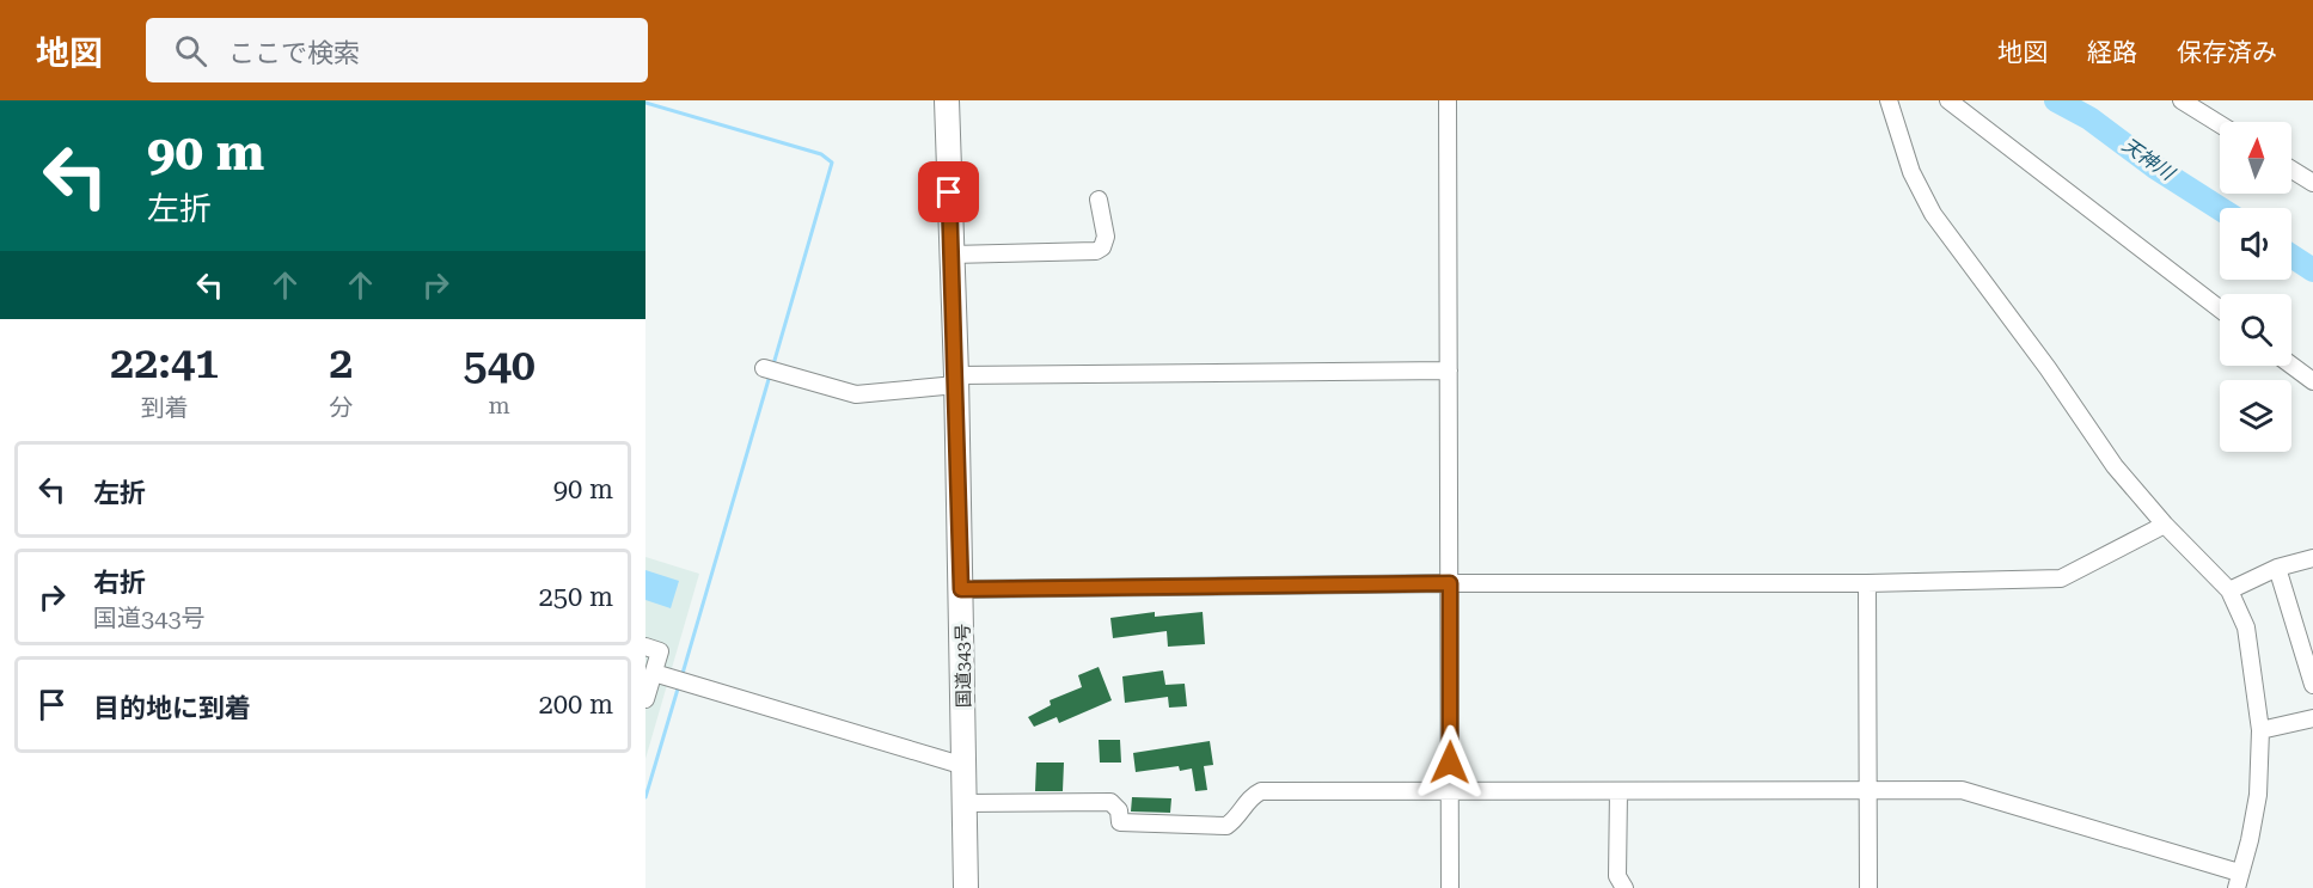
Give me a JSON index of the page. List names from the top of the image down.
{
  "streets": {
    "highway": ["国道343号"]
  },
  "water": ["天神川"],
  "north": "top",
  "page": {
    "header": "地図",
    "search": "ここで検索",
    "nav": ["地図", "経路", "保存済み"],
    "turn": ["90 m", "左折"],
    "eta": [
      "22:41",
      "到着",
      "2",
      "分",
      "540",
      "m"
    ],
    "list": [
      {
        "name": "左折",
        "value": "90 m"
      },
      {
        "name": "右折",
        "note": "国道343号",
        "value": "250 m"
      },
      {
        "name": "目的地に到着",
        "value": "200 m"
      }
    ]
  }
}
